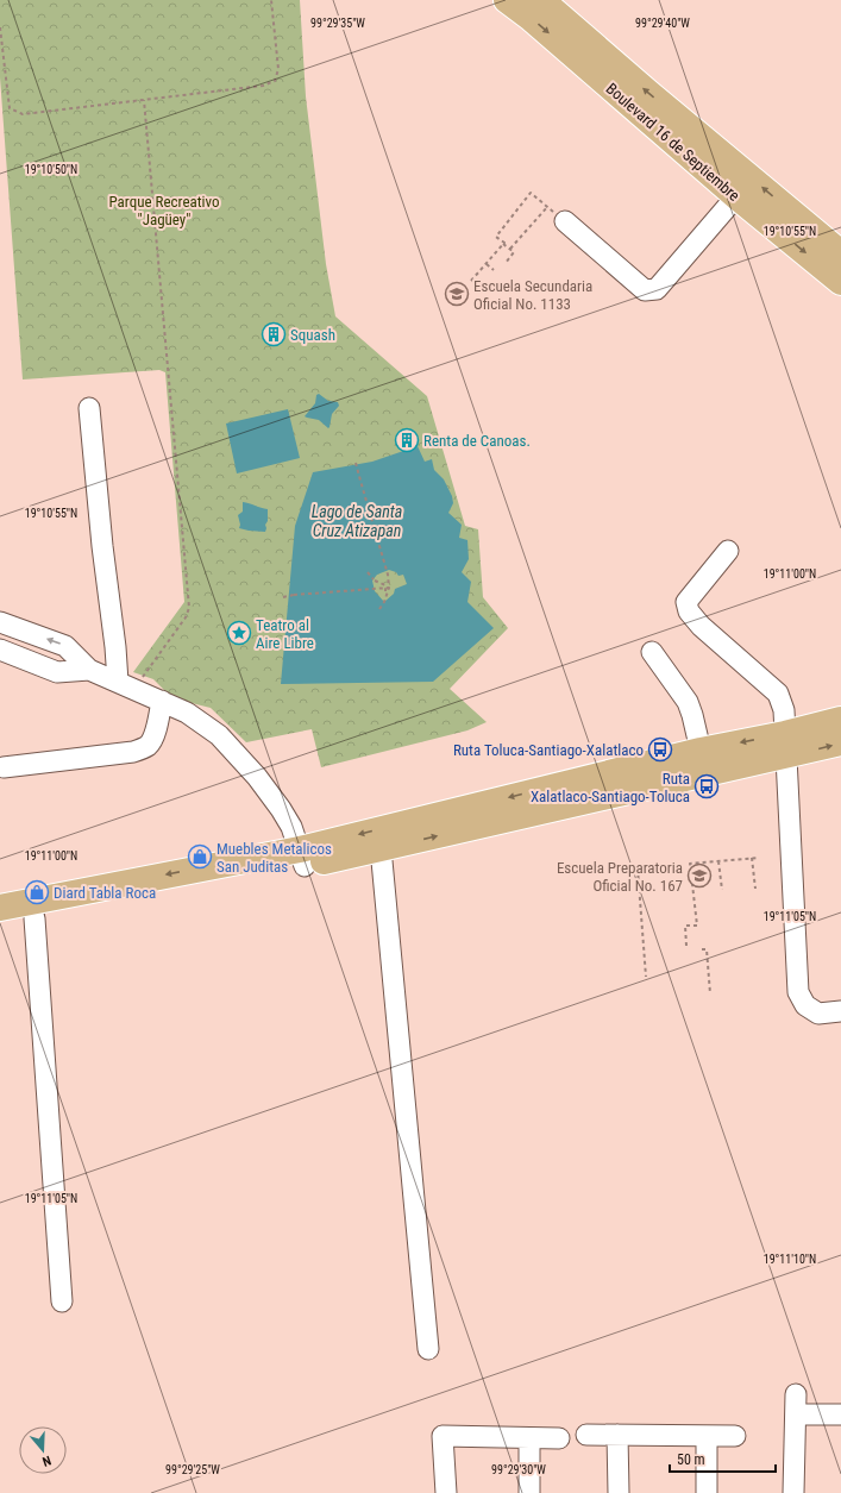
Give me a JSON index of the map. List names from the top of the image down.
{
  "streets": {
    "main road": ["Boulevard 16 de Septiembre"]
  },
  "water": ["Lago de Santa Cruz Atizapan"],
  "parks": ["Parque Recreativo \"Jagüey\""],
  "places": {
    "school or university": ["Escuela Secundaria Oficial No. 1133", "Escuela Preparatoria Oficial No. 167"],
    "building": ["Squash", "Renta de Canoas."],
    "place": ["Teatro al Aire Libre"],
    "bus stop": ["Ruta Toluca-Santiago-Xalatlaco", "Ruta Xalatlaco-Santiago-Toluca"],
    "shop": ["Muebles Metalicos San Juditas", "Diard Tabla Roca"]
  },
  "scale_bar": "50 m",
  "north": "bottom",
  "coordinates": [
    "99°29'35\"W",
    "99°29'40\"W",
    "19°10'50\"N",
    "19°10'55\"N",
    "19°11'00\"N",
    "19°11'05\"N",
    "19°11'10\"N",
    "99°29'25\"W",
    "99°29'30\"W"
  ]
}
